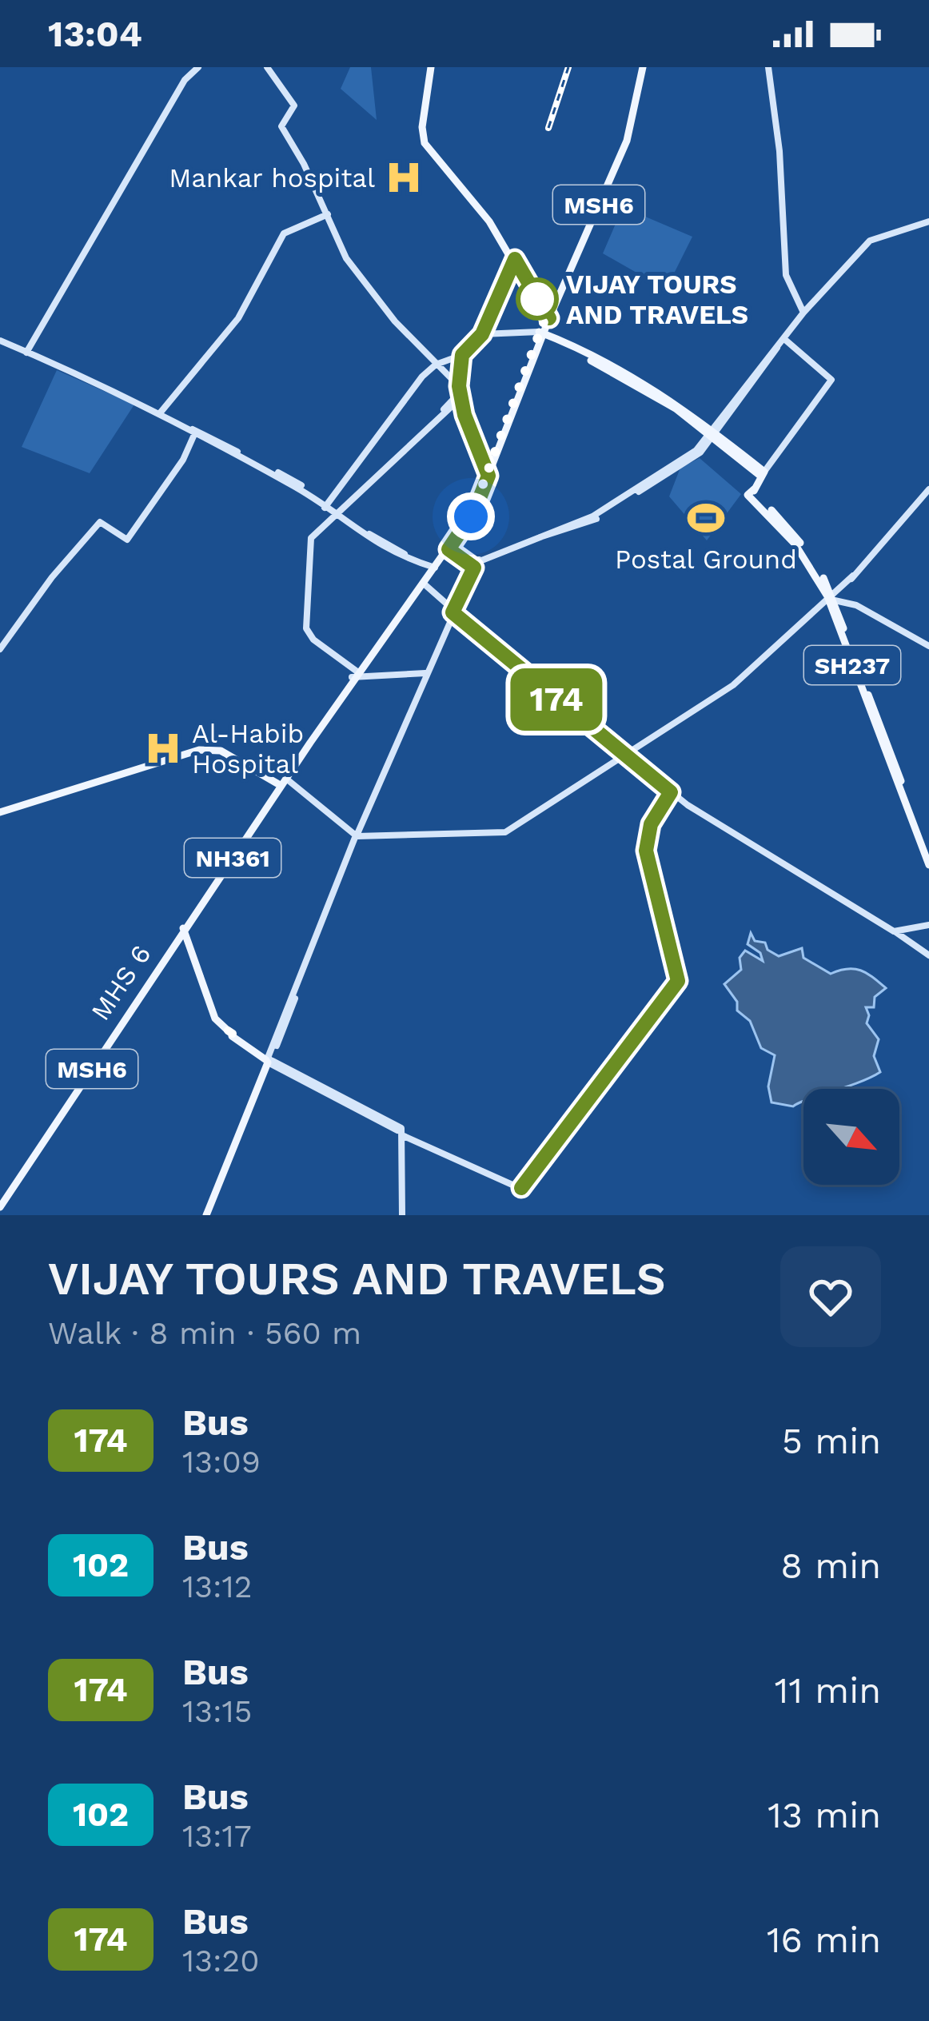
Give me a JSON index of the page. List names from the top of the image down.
{
  "streets": {
    "main road": ["MSH6", "SH237", "NH361"]
  },
  "crossings": [
    ["MSH6", "NH361"]
  ],
  "places": {
    "hospital": ["Mankar hospital", "Al-Habib Hospital"],
    "other": ["VIJAY TOURS AND TRAVELS"],
    "sports": ["Postal Ground"]
  },
  "lines": ["bus line 174"],
  "north": "bottom right",
  "page": {
    "status": "13:04",
    "on_map": "174",
    "heading": ["VIJAY TOURS AND TRAVELS", "Walk · 8 min · 560 m"],
    "list": [
      {
        "mark": "174",
        "name": "Bus",
        "note": "13:09",
        "value": "5 min"
      },
      {
        "mark": "102",
        "name": "Bus",
        "note": "13:12",
        "value": "8 min"
      },
      {
        "mark": "174",
        "name": "Bus",
        "note": "13:15",
        "value": "11 min"
      },
      {
        "mark": "102",
        "name": "Bus",
        "note": "13:17",
        "value": "13 min"
      },
      {
        "mark": "174",
        "name": "Bus",
        "note": "13:20",
        "value": "16 min"
      }
    ]
  }
}
